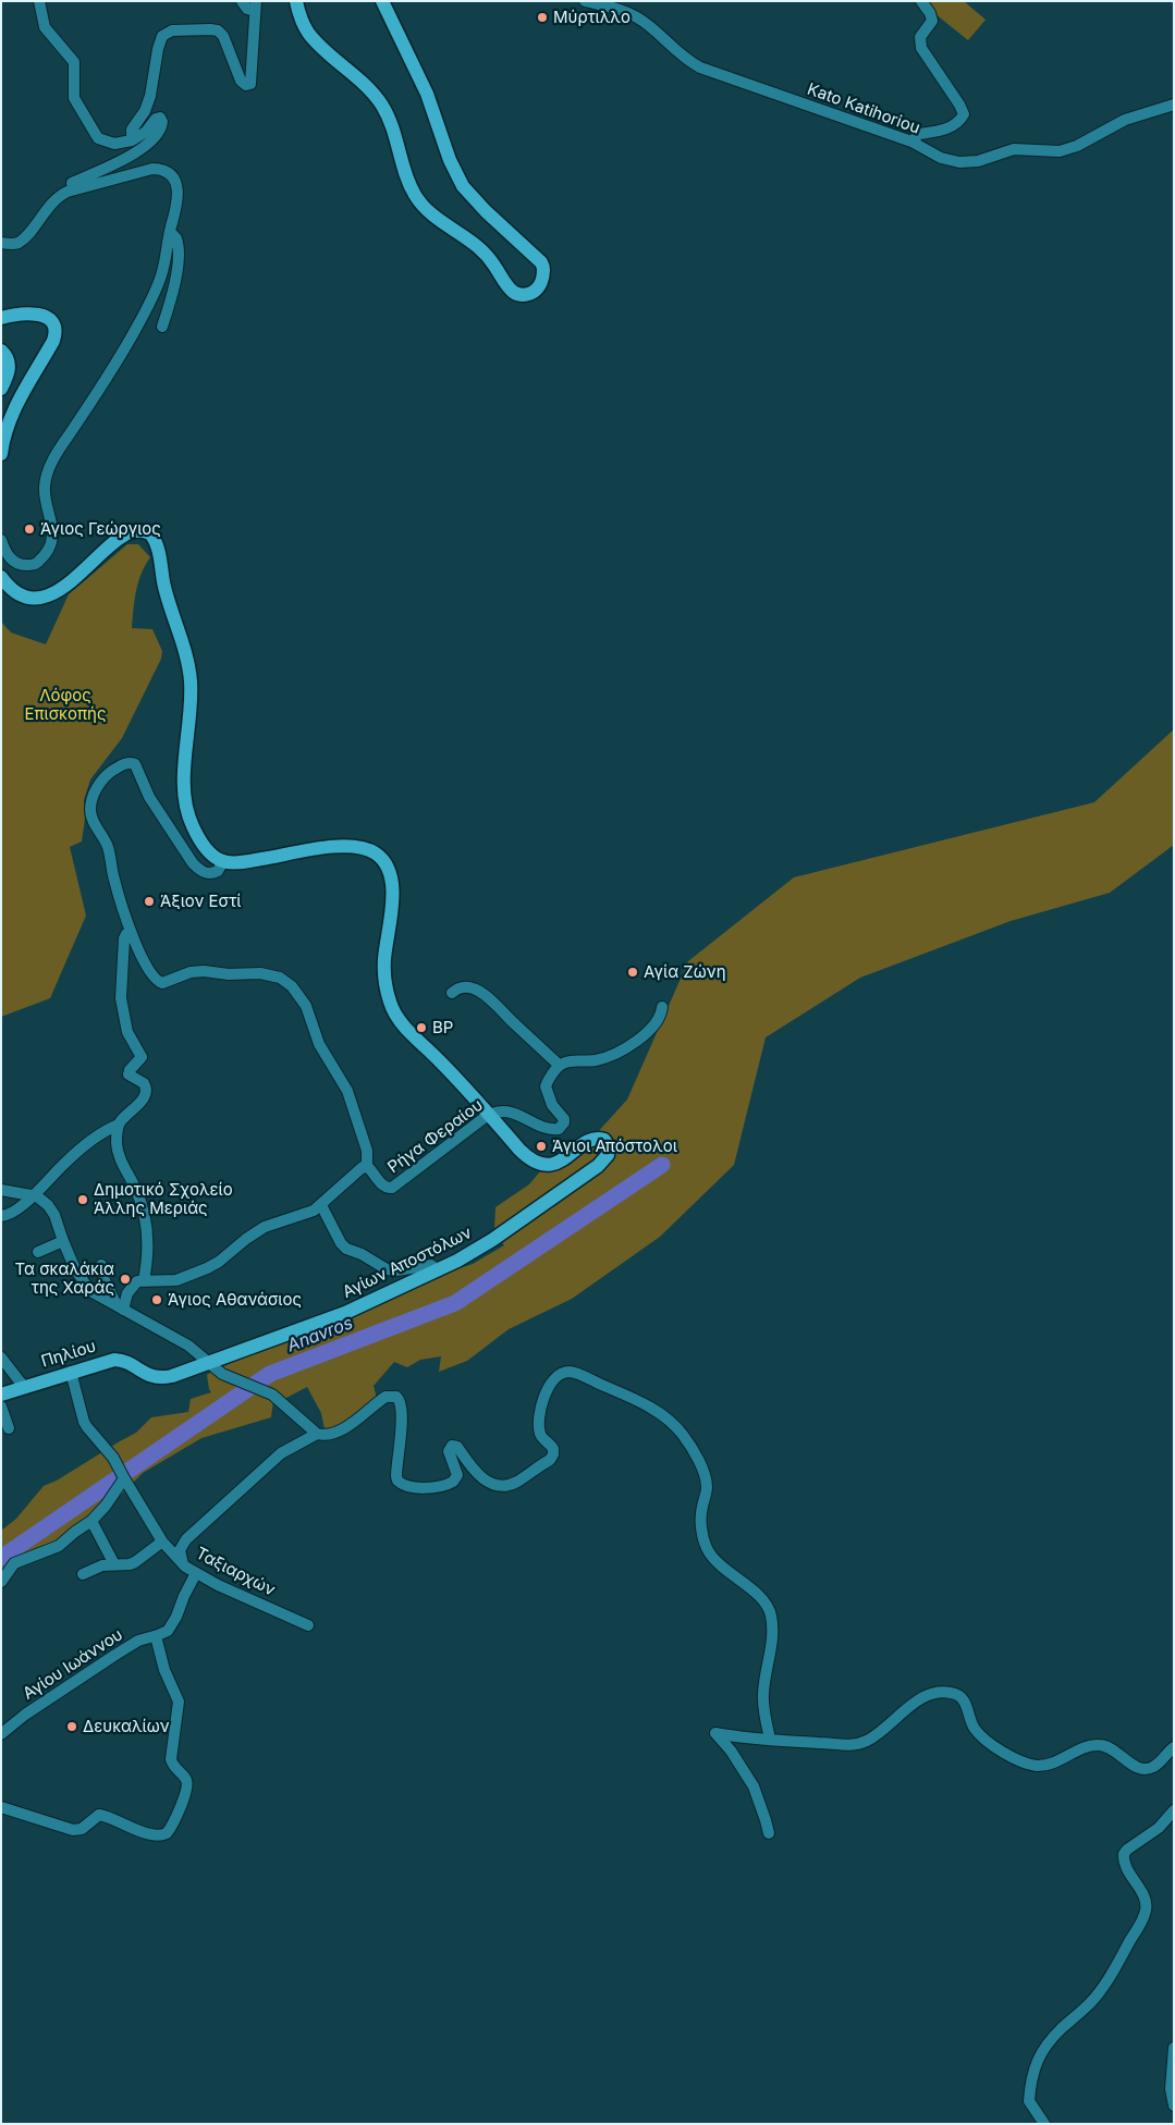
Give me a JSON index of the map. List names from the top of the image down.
{
  "streets": {
    "main road": ["Αγίων Αποστόλων", "Πηλίου"],
    "street": [
      "Kato Katihoriou",
      "Ρήγα Φεραίου",
      "Ταξιαρχών",
      "Αγίου Ιωάννου"
    ]
  },
  "crossings": [
    ["Ρήγα Φεραίου", "Αγίων Αποστόλων"],
    ["Αγίων Αποστόλων", "Πηλίου"],
    ["Πηλίου", "Ταξιαρχών"],
    ["Ταξιαρχών", "Αγίου Ιωάννου"]
  ],
  "water": ["Anavros"],
  "parks": ["Λόφος Επισκοπής"],
  "places": [
    "Μύρτιλλο",
    "Άγιος Γεώργιος",
    "Άξιον Εστί",
    "Αγία Ζώνη",
    "BP",
    "Άγιοι Απόστολοι",
    "Δημοτικό Σχολείο Άλλης Μεριάς",
    "Τα σκαλάκια της Χαράς",
    "Άγιος Αθανάσιος",
    "Δευκαλίων"
  ]
}
